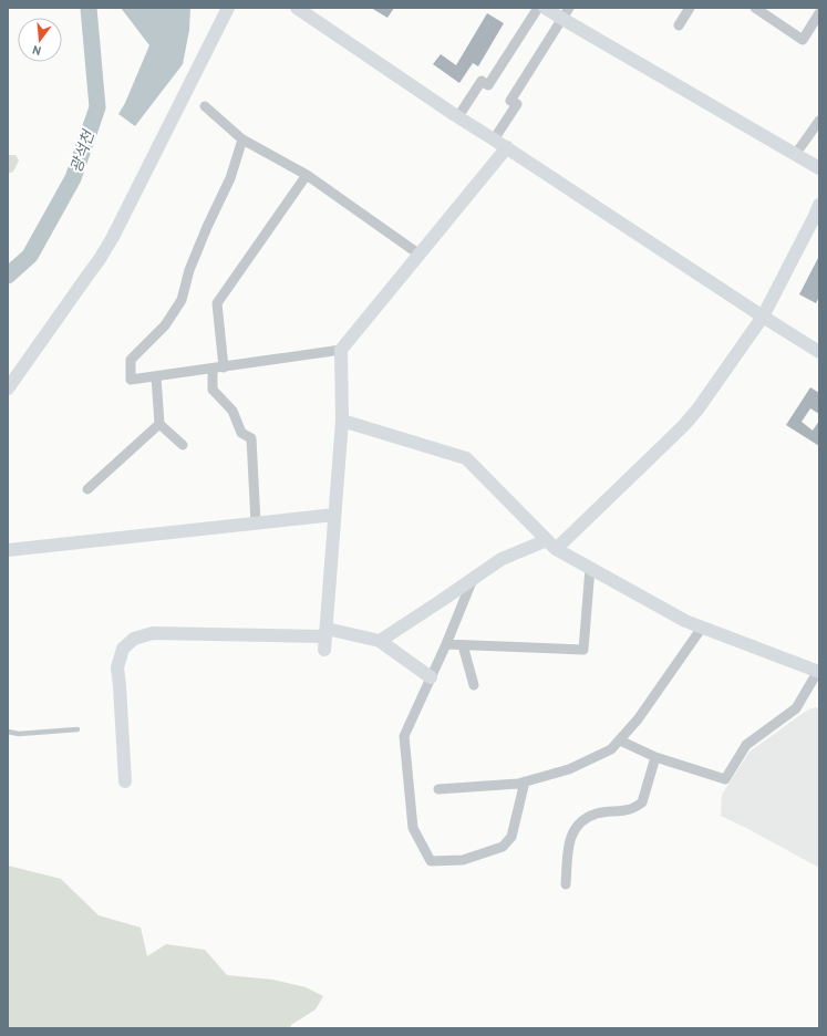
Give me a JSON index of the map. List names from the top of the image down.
{
  "water": ["광석천"],
  "north": "bottom"
}
